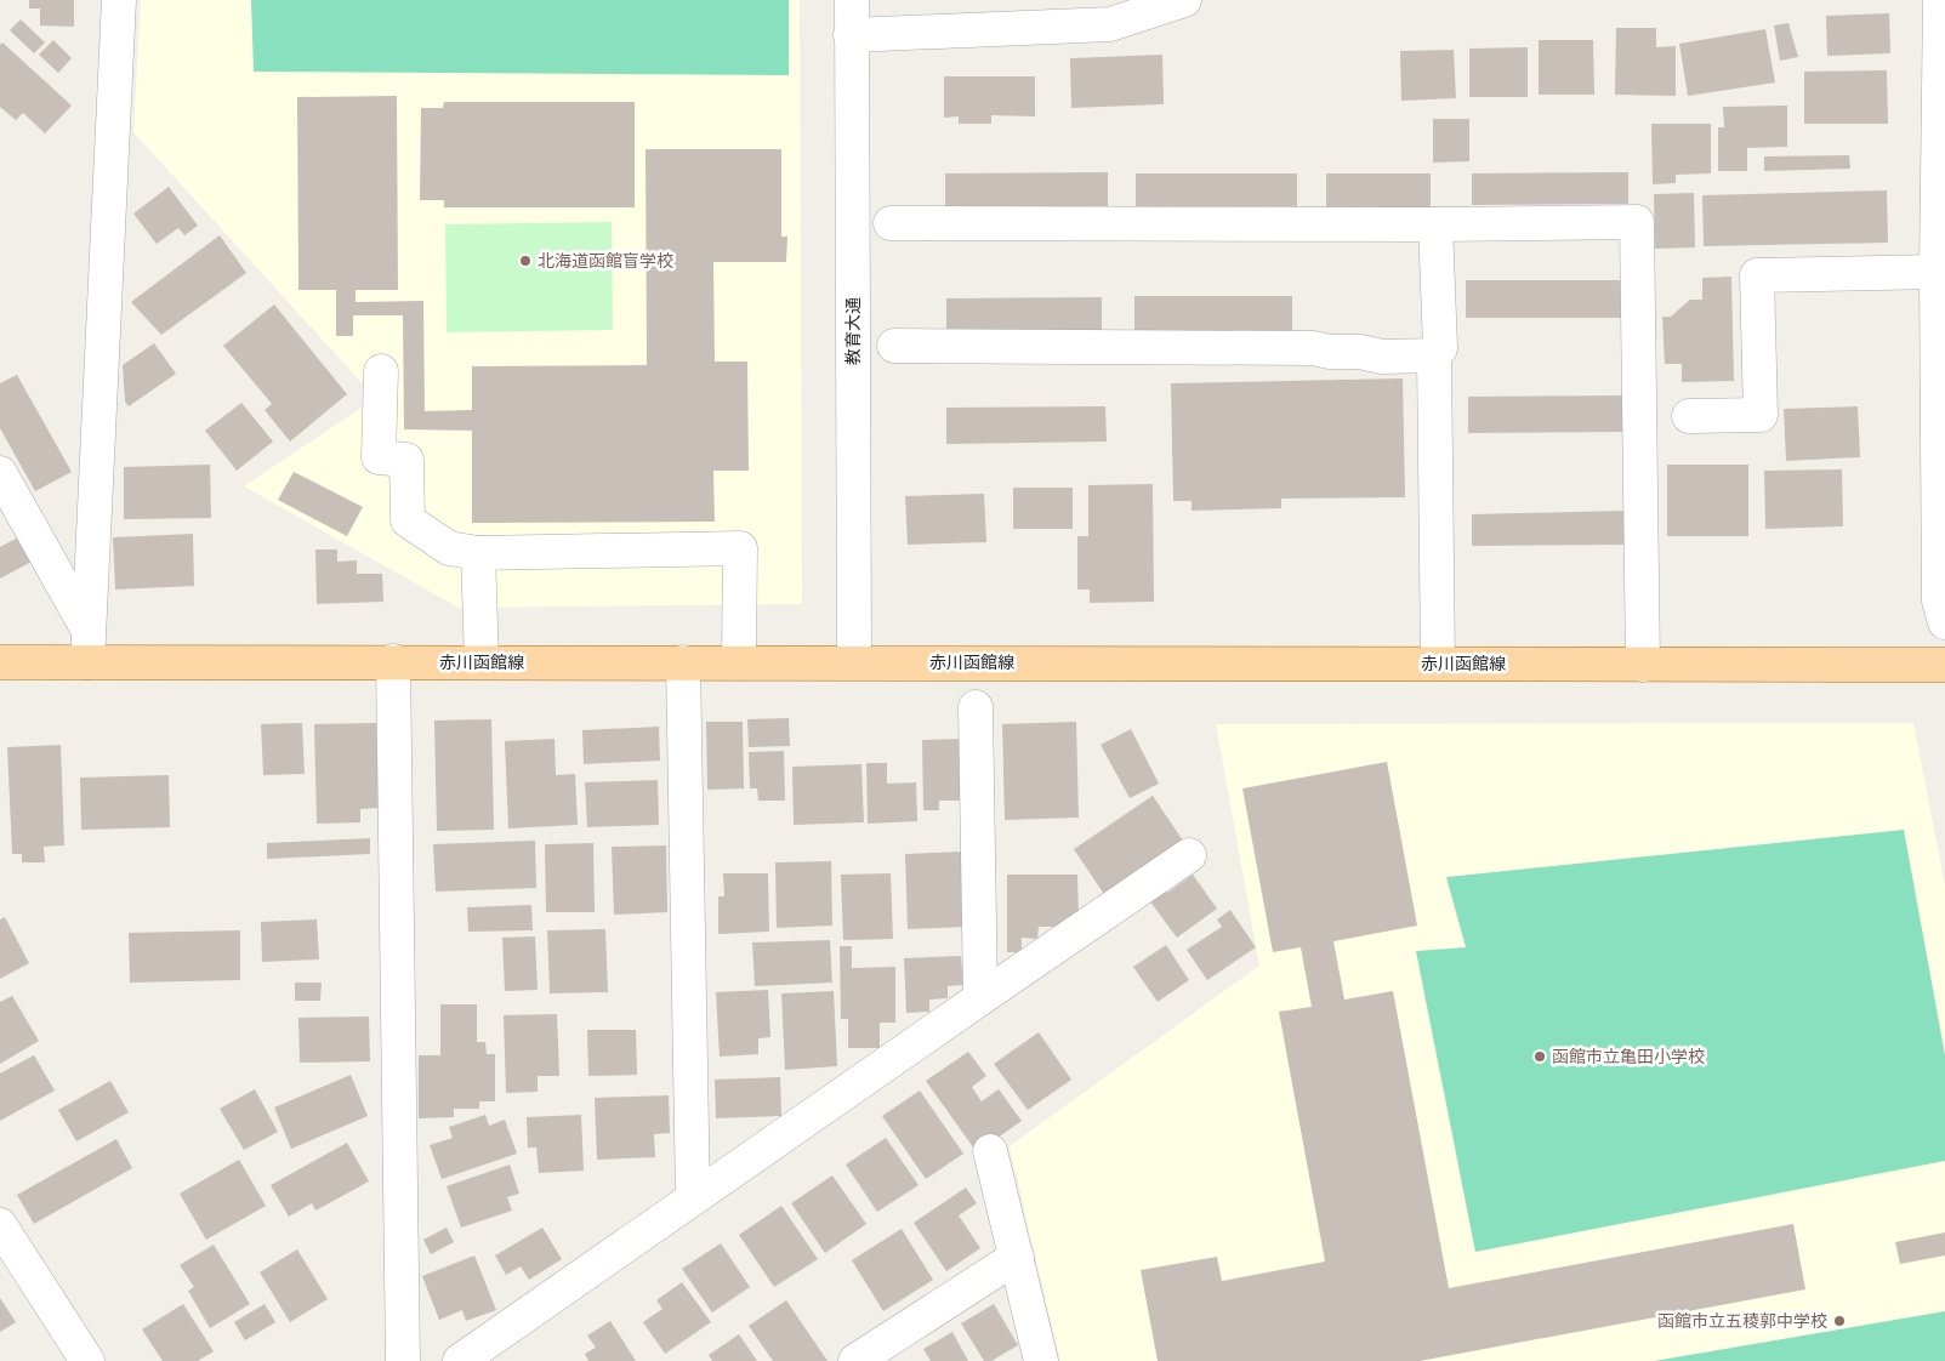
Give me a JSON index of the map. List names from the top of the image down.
{
  "streets": {
    "main road": ["赤川函館線"],
    "street": ["教育大通"]
  },
  "crossings": [
    ["教育大通", "赤川函館線"]
  ],
  "places": ["北海道函館盲学校", "函館市立亀田小学校", "函館市立五稜郭中学校"]
}
